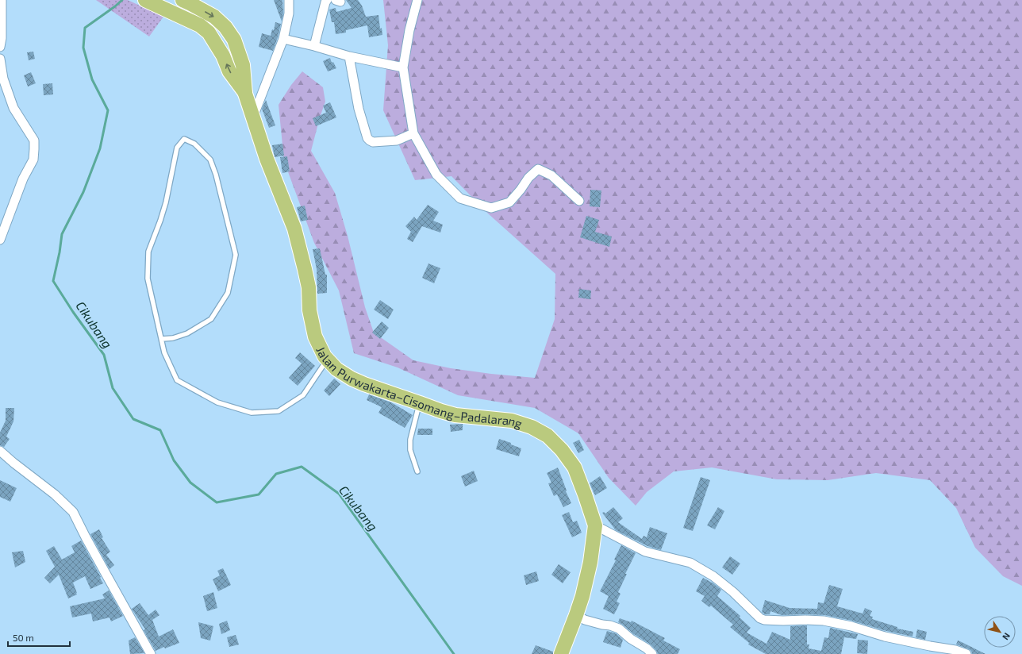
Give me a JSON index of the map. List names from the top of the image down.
{
  "streets": {
    "highway": ["Jalan Purwakarta–Cisomang–Padalarang"]
  },
  "water": ["Cikubang"],
  "scale_bar": "50 m",
  "north": "bottom right"
}
